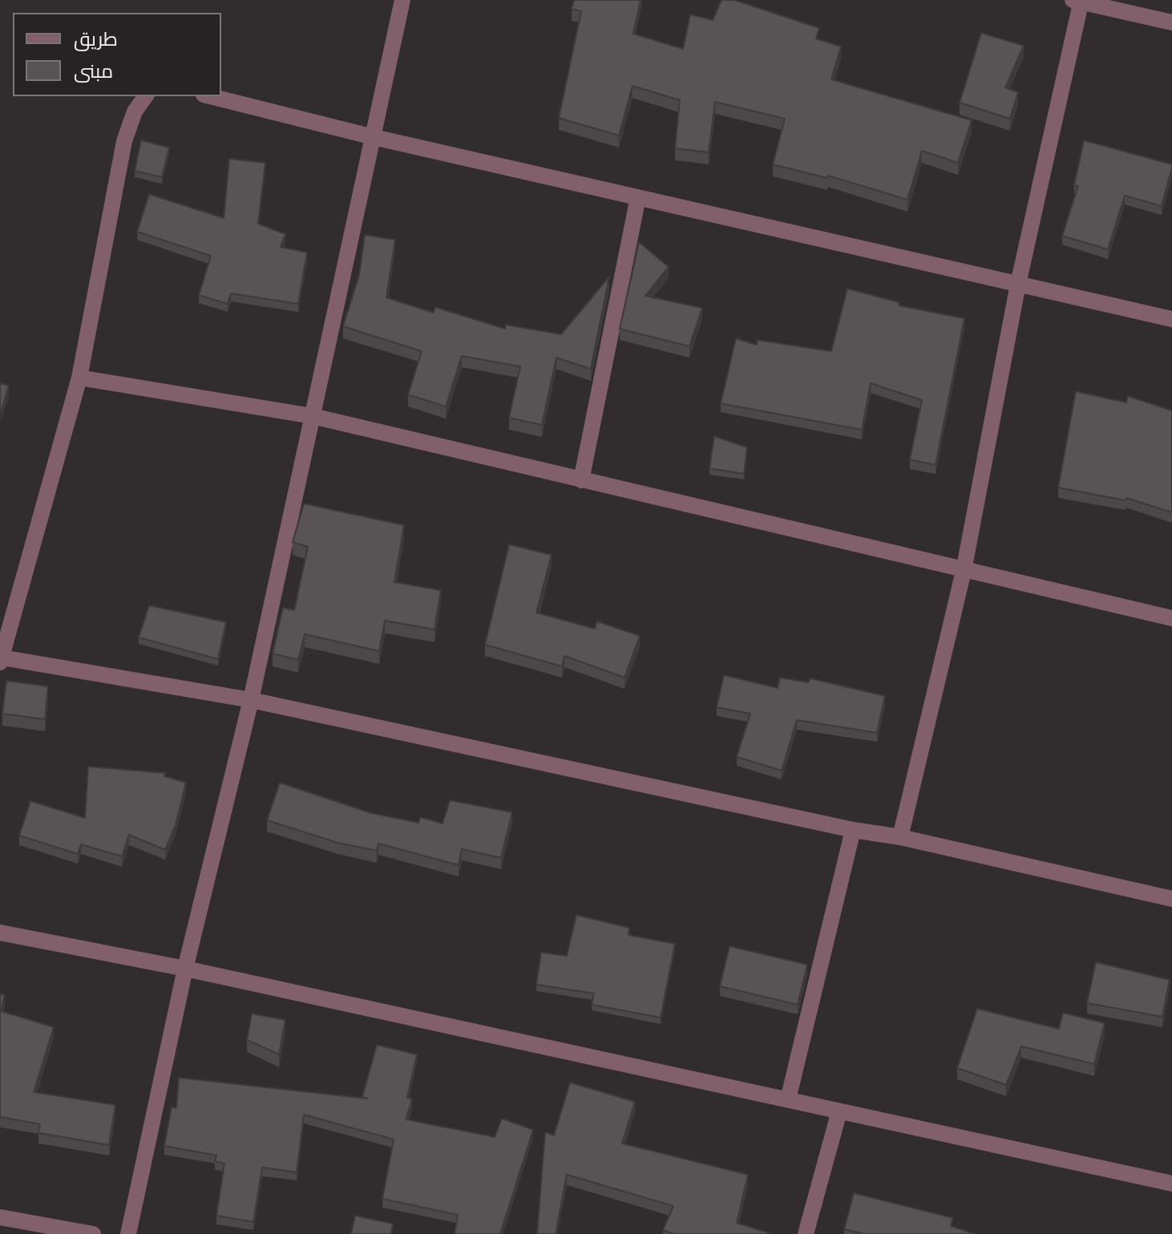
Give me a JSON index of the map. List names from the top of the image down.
{
  "legend": ["طريق", "مبنى"]
}
